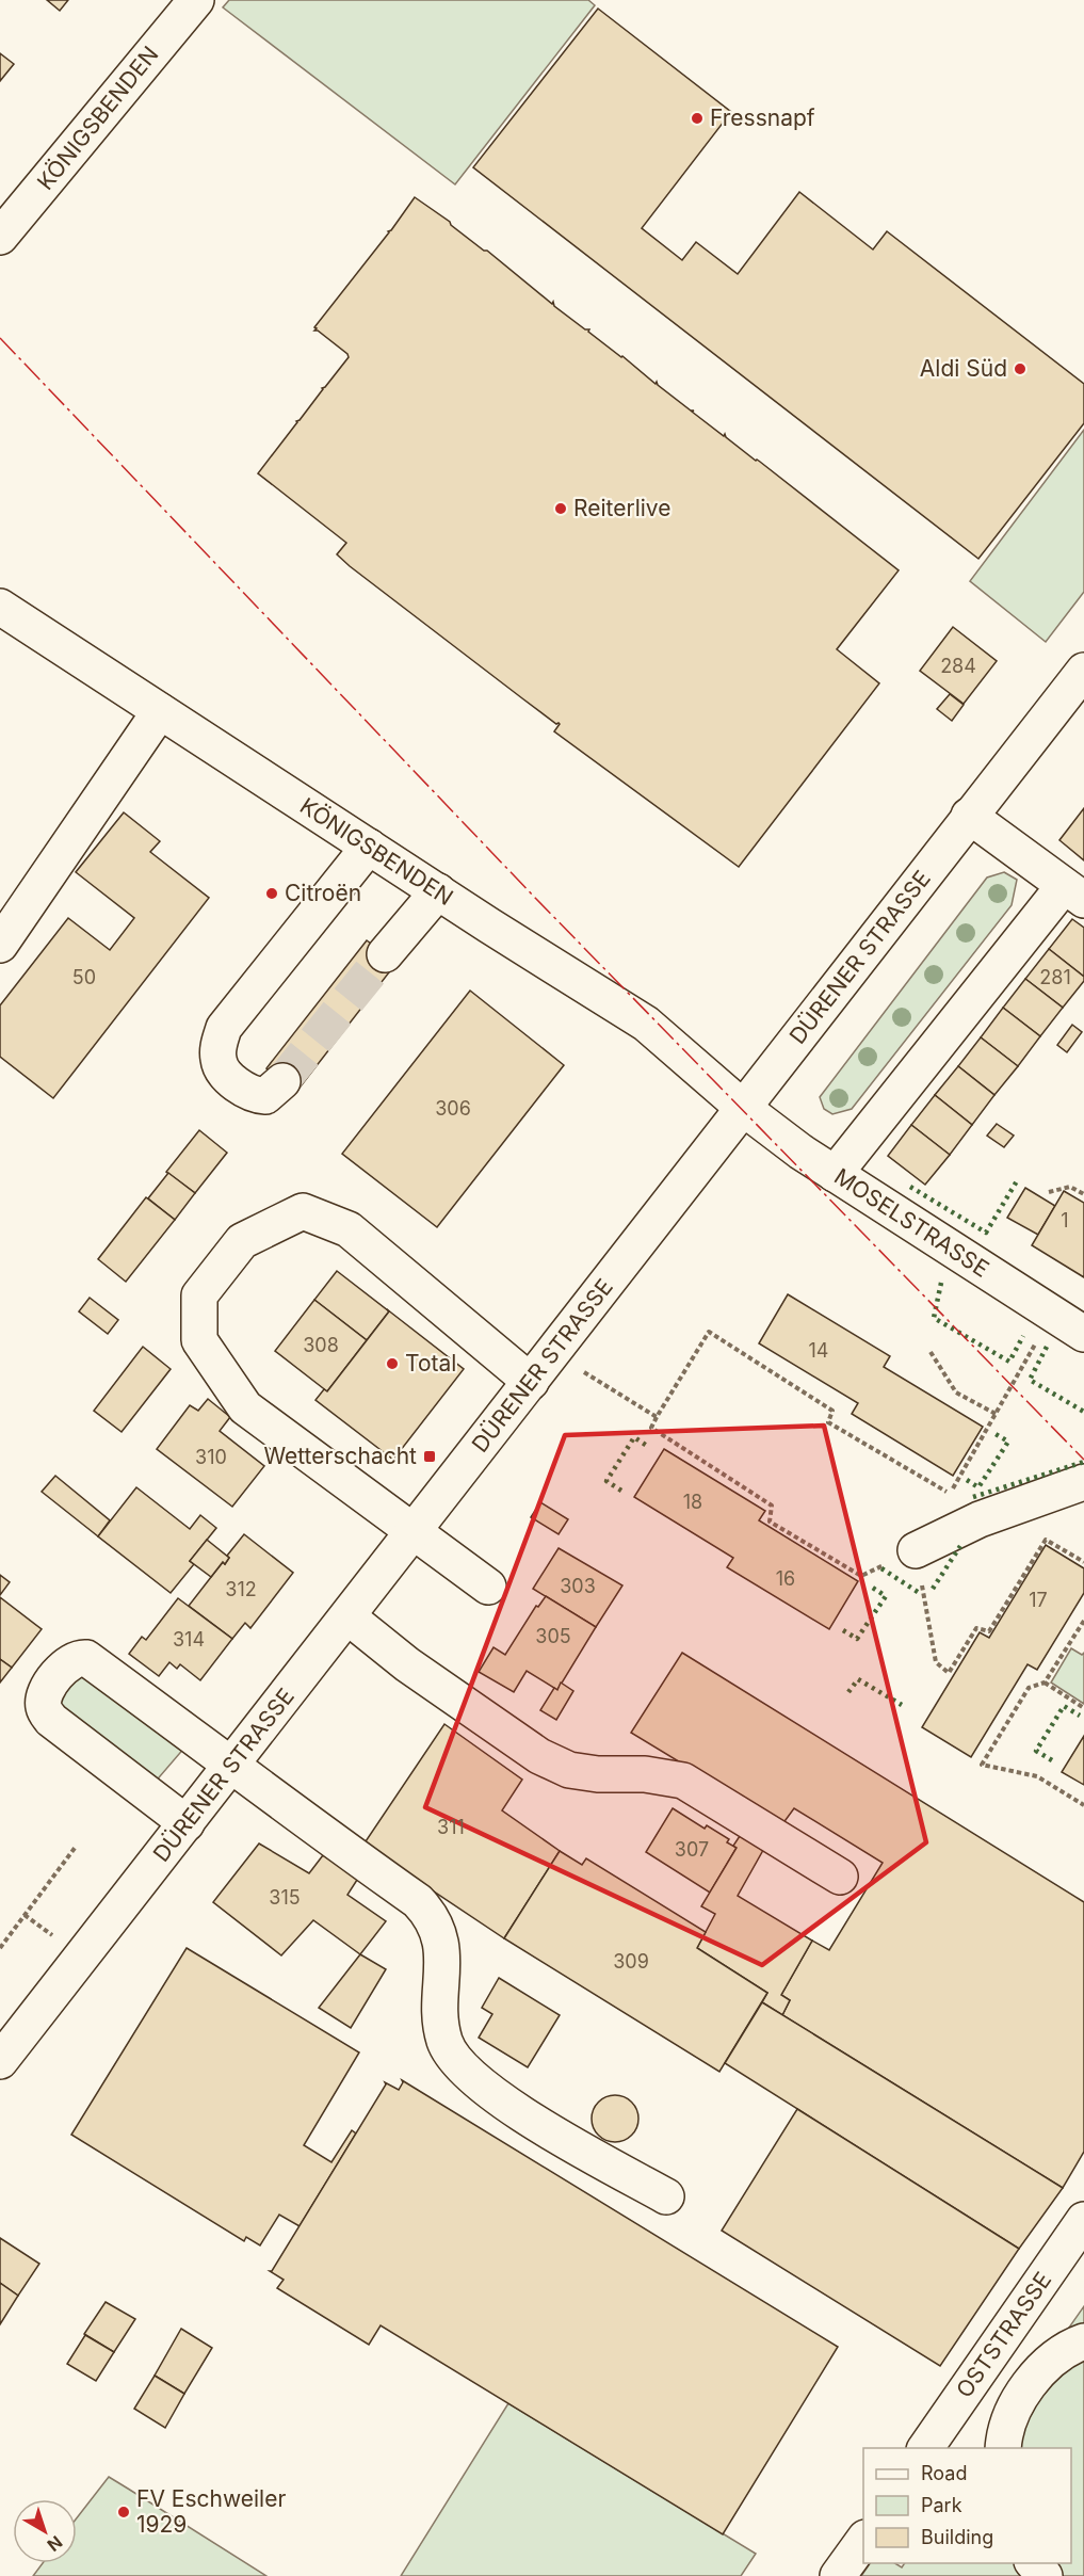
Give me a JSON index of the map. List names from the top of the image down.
{
  "streets": {
    "street": [
      "KÖNIGSBENDEN",
      "DÜRENER STRASSE",
      "MOSELSTRASSE",
      "OSTSTRASSE"
    ]
  },
  "crossings": [
    ["KÖNIGSBENDEN", "DÜRENER STRASSE"],
    ["KÖNIGSBENDEN", "MOSELSTRASSE"],
    ["DÜRENER STRASSE", "MOSELSTRASSE"]
  ],
  "places": {
    "other": [
      "Fressnapf",
      "Aldi Süd",
      "Reiterlive",
      "Citroën",
      "Total",
      "FV Eschweiler 1929"
    ],
    "transit": ["Wetterschacht"]
  },
  "house_numbers": [
    "284",
    "50",
    "281",
    "306",
    "1",
    "308",
    "14",
    "310",
    "18",
    "16",
    "303",
    "312",
    "17",
    "305",
    "314",
    "311",
    "307",
    "315",
    "309"
  ],
  "legend": ["Road", "Park", "Building"],
  "north": "bottom right"
}
